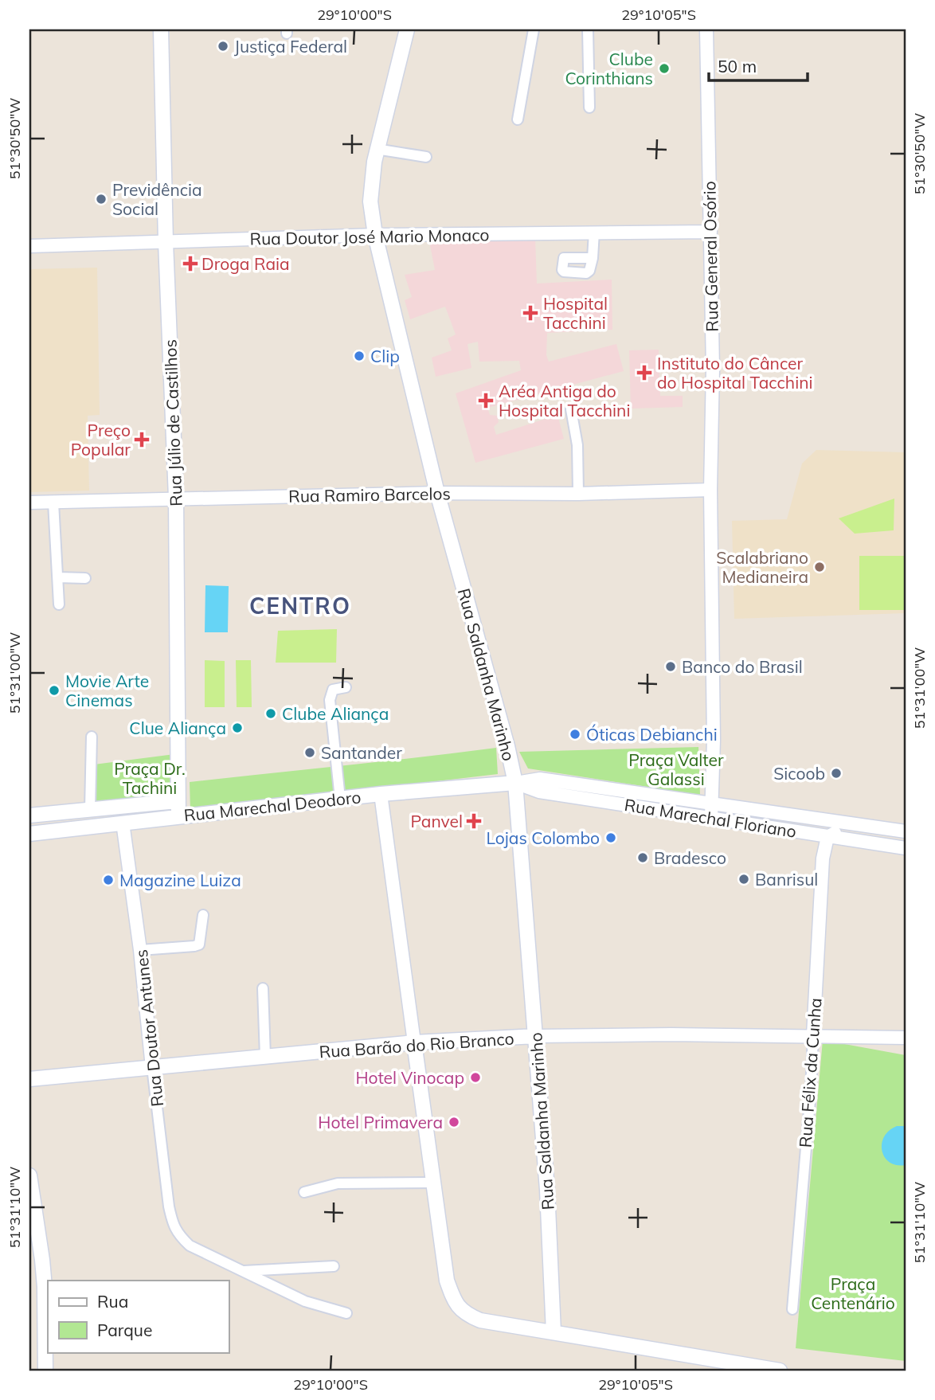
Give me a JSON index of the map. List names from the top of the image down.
{
  "streets": {
    "main road": [
      "Rua Júlio de Castilhos",
      "Rua Saldanha Marinho",
      "Rua Marechal Deodoro",
      "Rua Barão do Rio Branco"
    ],
    "street": [
      "Rua Doutor José Mario Monaco",
      "Rua General Osório",
      "Rua Ramiro Barcelos",
      "Rua Marechal Floriano",
      "Rua Doutor Antunes",
      "Rua Félix da Cunha"
    ]
  },
  "crossings": [
    ["Rua Doutor José Mario Monaco", "Rua General Osório"],
    ["Rua Doutor José Mario Monaco", "Rua Júlio de Castilhos"],
    ["Rua Doutor José Mario Monaco", "Rua Saldanha Marinho"],
    ["Rua General Osório", "Rua Ramiro Barcelos"],
    ["Rua General Osório", "Rua Marechal Floriano"],
    ["Rua Júlio de Castilhos", "Rua Ramiro Barcelos"],
    ["Rua Júlio de Castilhos", "Rua Marechal Deodoro"],
    ["Rua Ramiro Barcelos", "Rua Saldanha Marinho"],
    ["Rua Saldanha Marinho", "Rua Marechal Deodoro"],
    ["Rua Saldanha Marinho", "Rua Marechal Floriano"],
    ["Rua Saldanha Marinho", "Rua Barão do Rio Branco"],
    ["Rua Marechal Deodoro", "Rua Marechal Floriano"],
    ["Rua Marechal Deodoro", "Rua Doutor Antunes"],
    ["Rua Marechal Floriano", "Rua Félix da Cunha"],
    ["Rua Doutor Antunes", "Rua Barão do Rio Branco"],
    ["Rua Barão do Rio Branco", "Rua Félix da Cunha"]
  ],
  "districts": ["CENTRO"],
  "parks": ["Praça Valter Galassi", "Praça Dr. Tachini", "Praça Centenário"],
  "places": {
    "other": [
      "Justiça Federal",
      "Clube Corinthians",
      "Previdência Social",
      "Clip",
      "Scalabriano Medianeira",
      "Banco do Brasil",
      "Movie Arte Cinemas",
      "Clube Aliança",
      "Clue Aliança",
      "Óticas Debianchi",
      "Santander",
      "Sicoob",
      "Lojas Colombo",
      "Bradesco",
      "Banrisul",
      "Magazine Luiza",
      "Hotel Vinocap",
      "Hotel Primavera"
    ],
    "health": [
      "Droga Raia",
      "Hospital Tacchini",
      "Instituto do Câncer do Hospital Tacchini",
      "Aréa Antiga do Hospital Tacchini",
      "Preço Popular",
      "Panvel"
    ]
  },
  "legend": ["Rua", "Parque"],
  "scale_bar": "50 m",
  "coordinates": [
    "29°10'00\"S",
    "29°10'05\"S",
    "51°30'50\"W",
    "51°31'00\"W",
    "51°31'10\"W"
  ]
}
